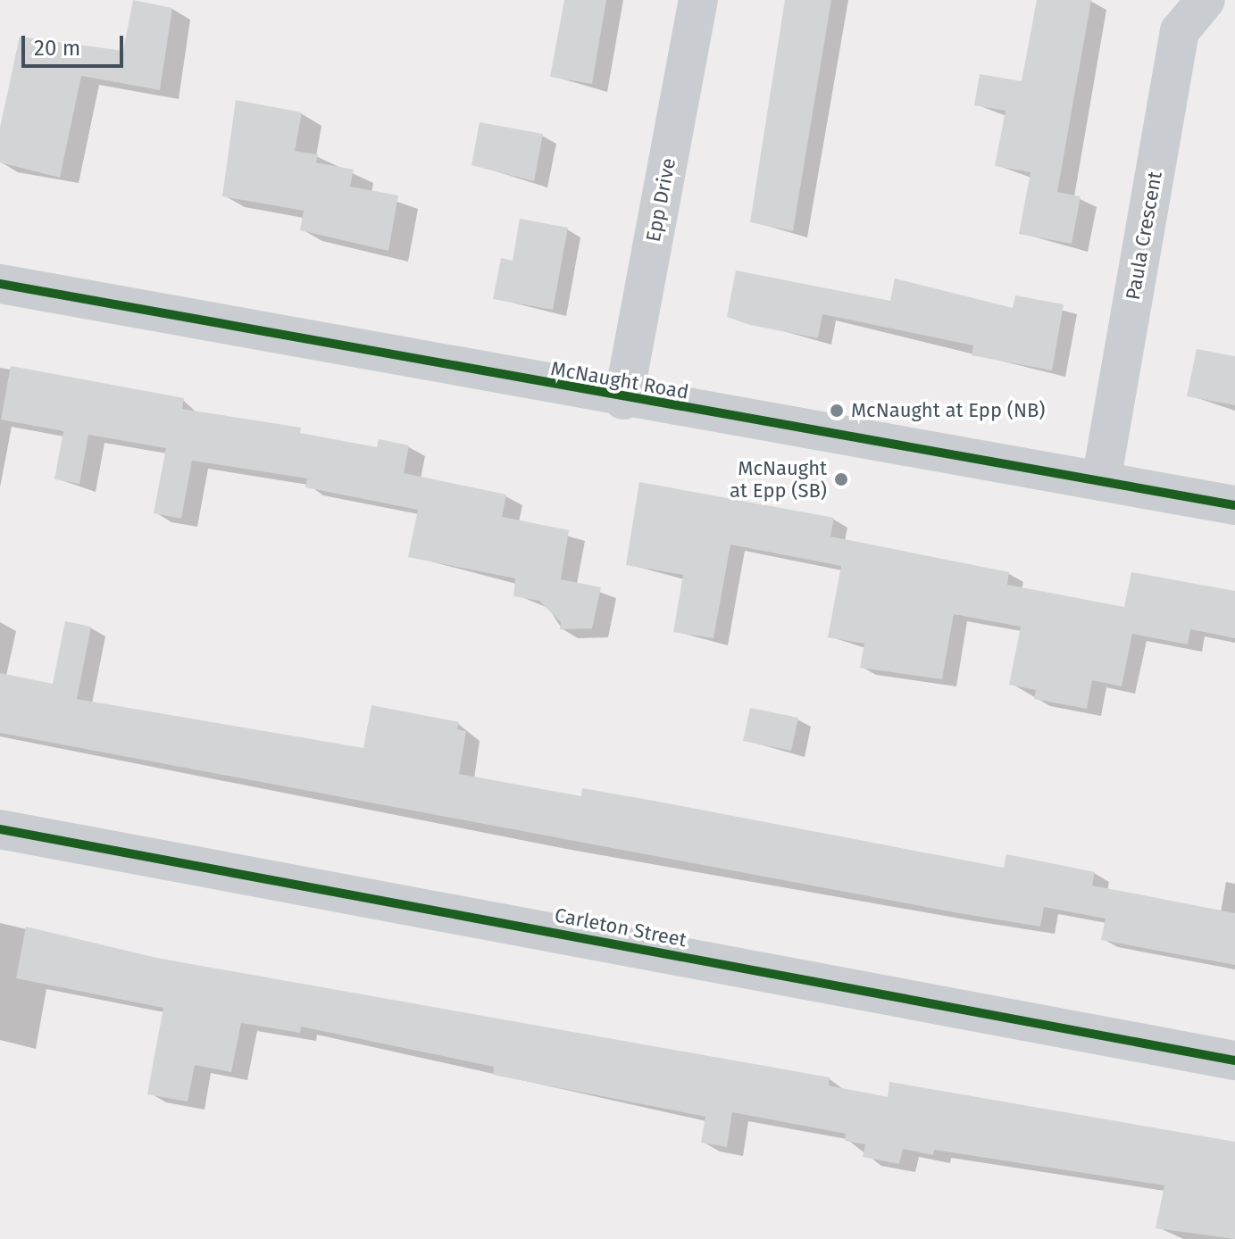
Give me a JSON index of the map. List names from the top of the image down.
{
  "streets": {
    "street": [
      "Epp Drive",
      "Paula Crescent",
      "McNaught Road",
      "Carleton Street"
    ]
  },
  "crossings": [
    ["Epp Drive", "McNaught Road"],
    ["Paula Crescent", "McNaught Road"]
  ],
  "places": ["McNaught at Epp (NB)", "McNaught at Epp (SB)"],
  "scale_bar": "20 m"
}
